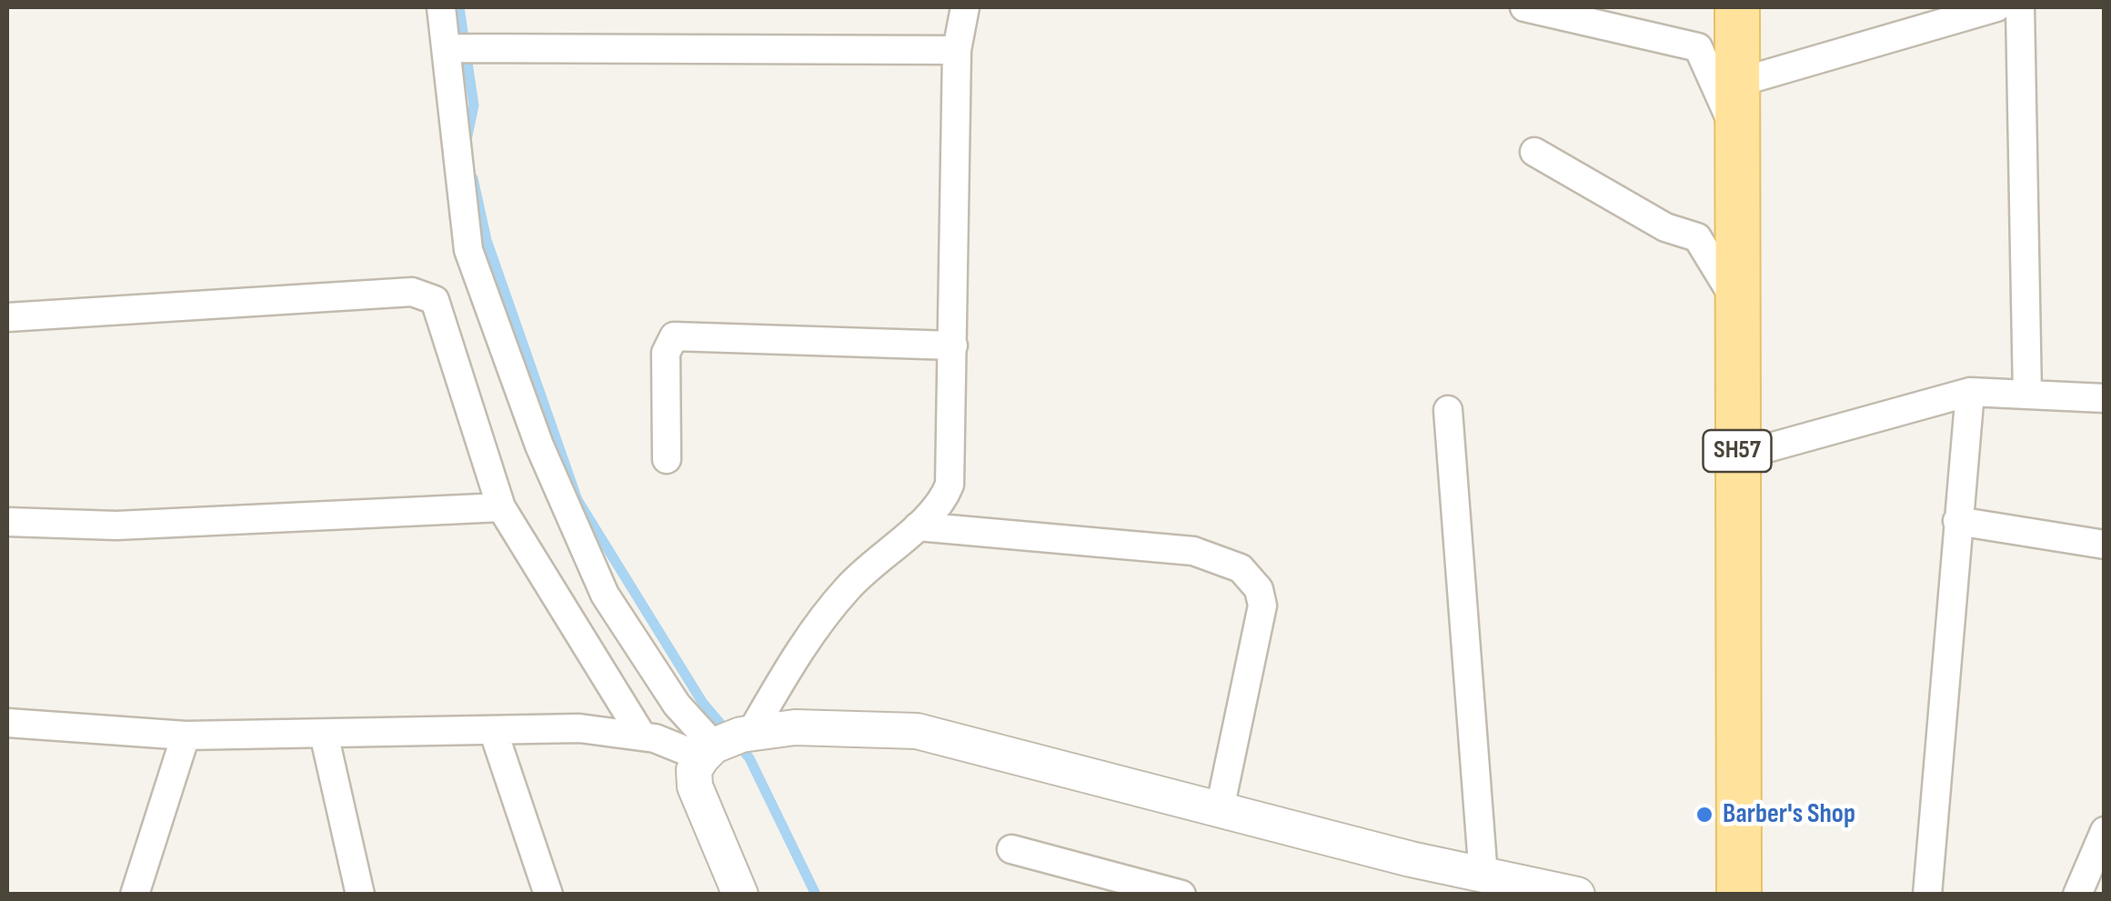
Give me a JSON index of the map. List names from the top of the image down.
{
  "streets": {
    "main road": ["SH57"]
  },
  "places": ["Barber's Shop"]
}
